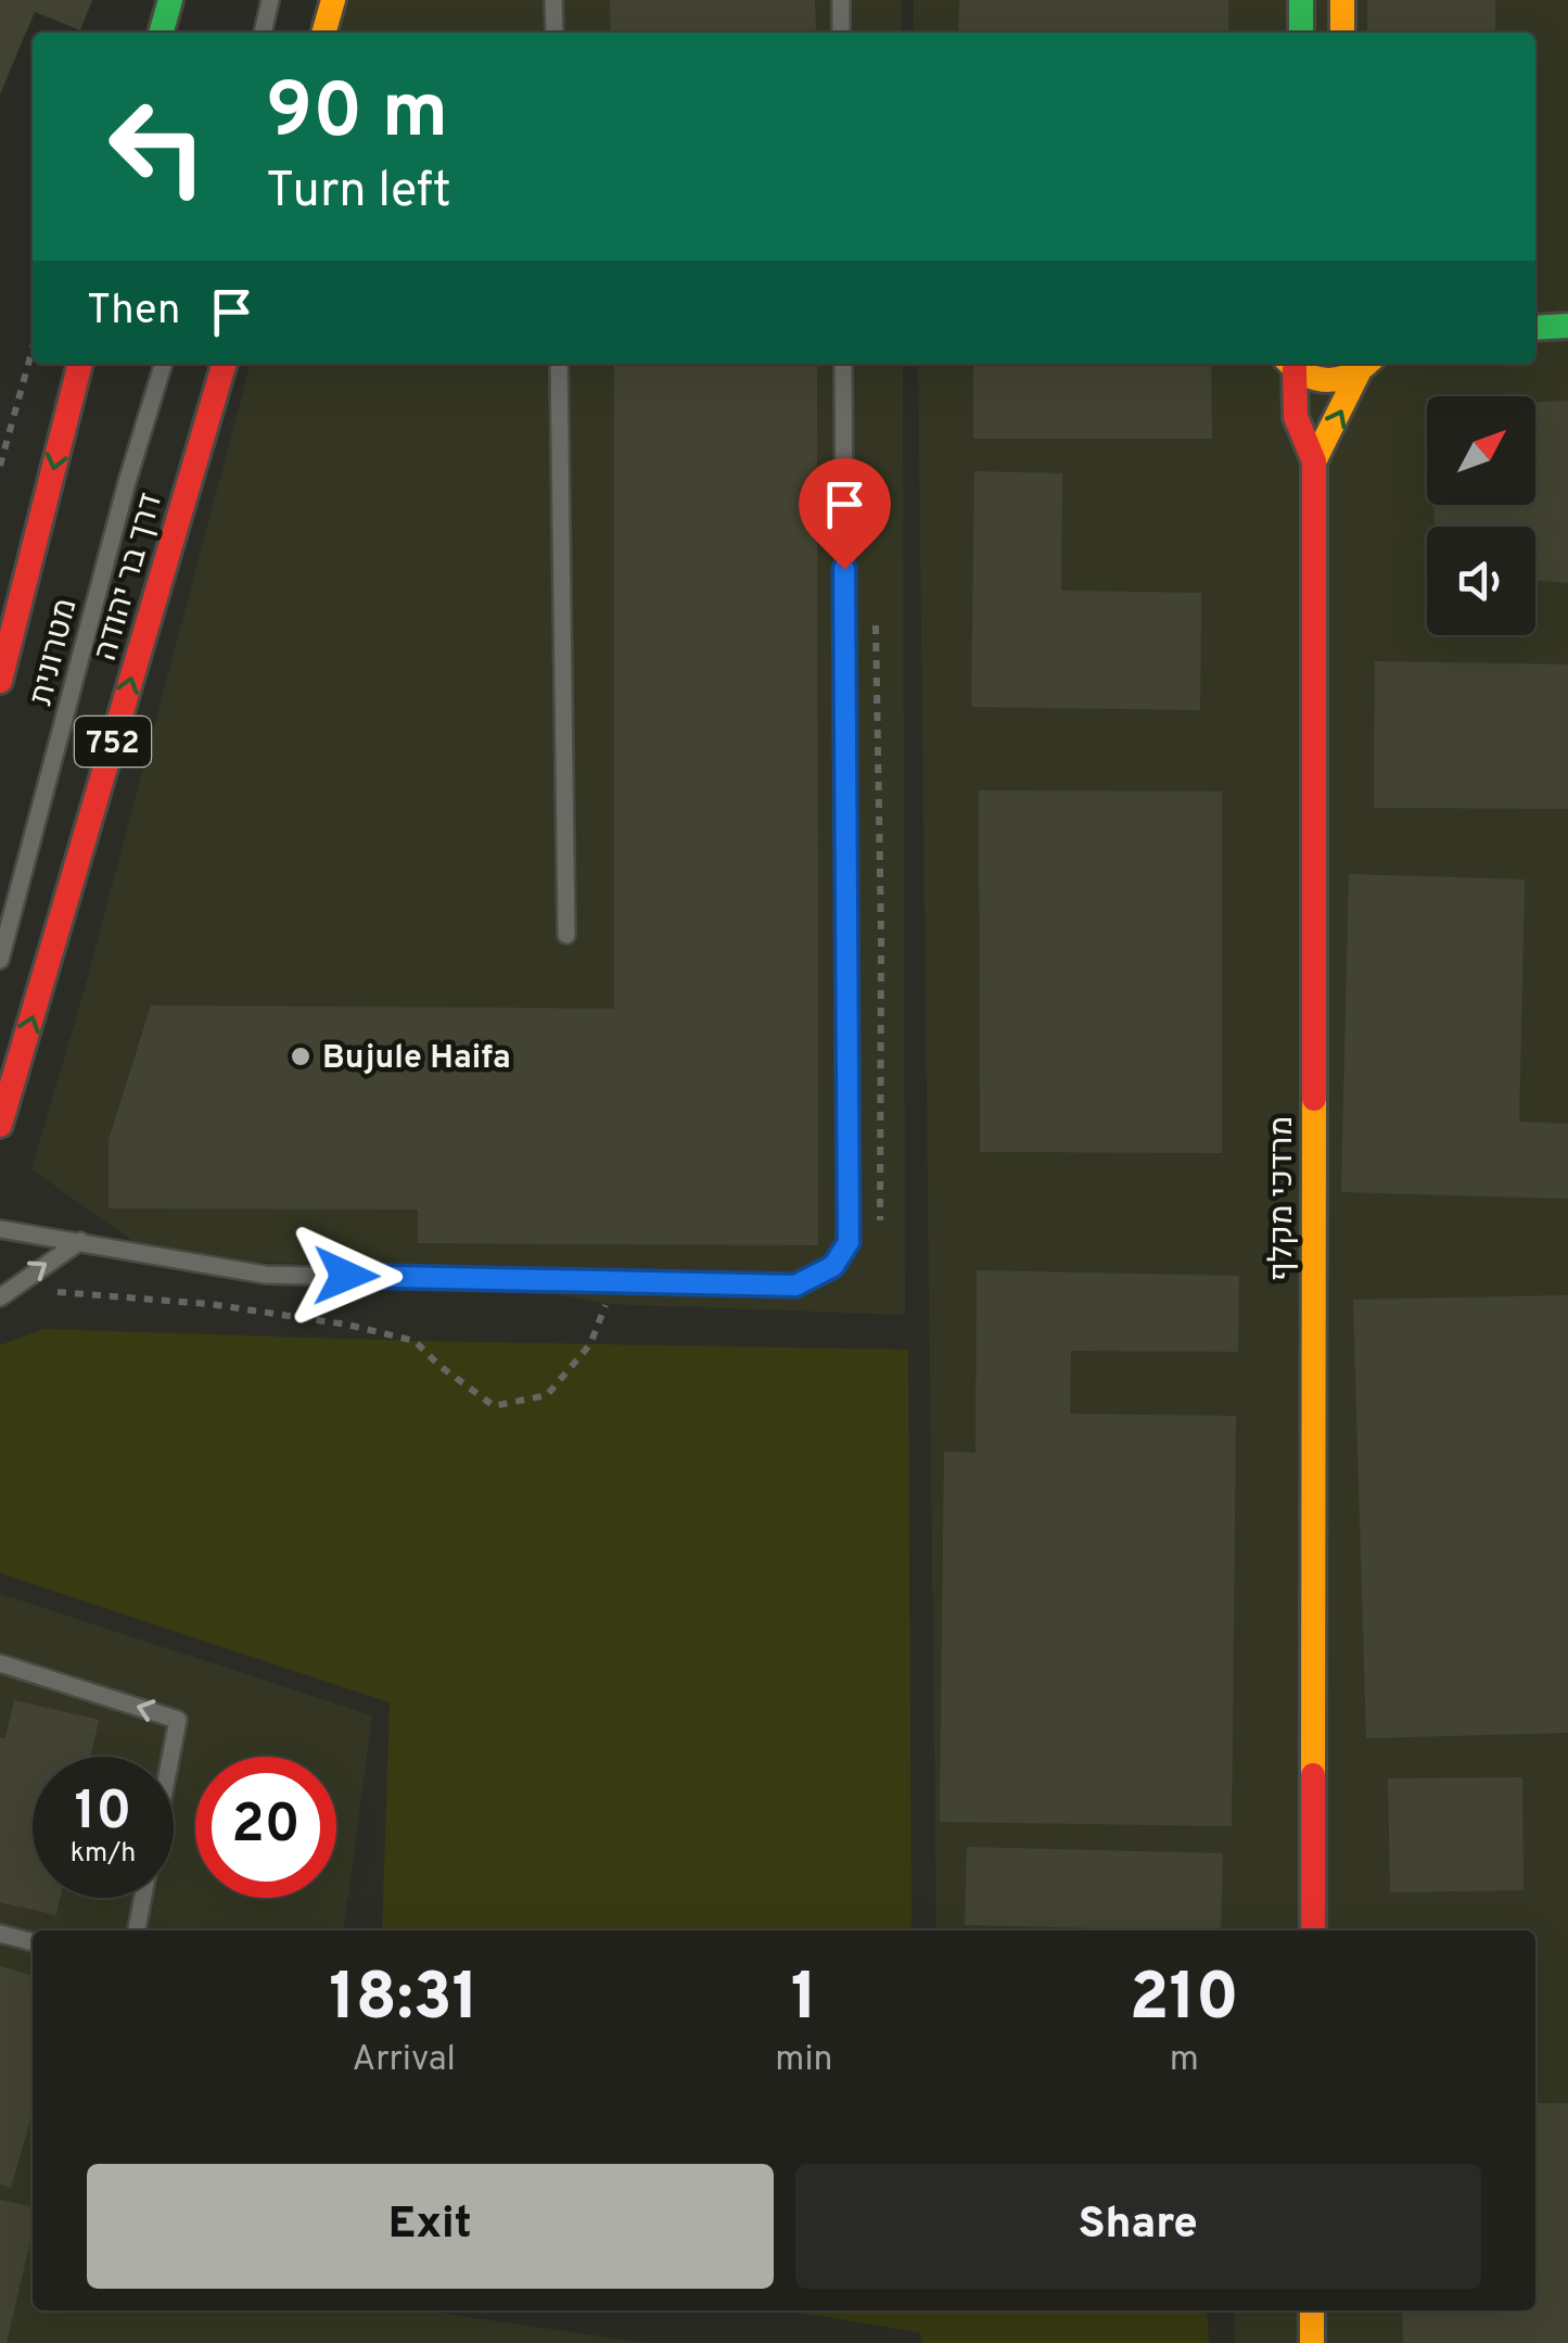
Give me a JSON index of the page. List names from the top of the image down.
{
  "streets": {
    "street": ["דרך בר יהודה", "752", "מרדכי מקלף"],
    "lane": ["מטרונית"]
  },
  "places": ["Bujule Haifa"],
  "north": "top right",
  "page": {
    "turn": ["90 m", "Turn left"],
    "then": "Then",
    "speed": "10 km/h",
    "limit": "20",
    "eta": [
      "18:31",
      "Arrival",
      "1",
      "min",
      "210",
      "m"
    ],
    "buttons": ["Exit", "Share"]
  }
}
